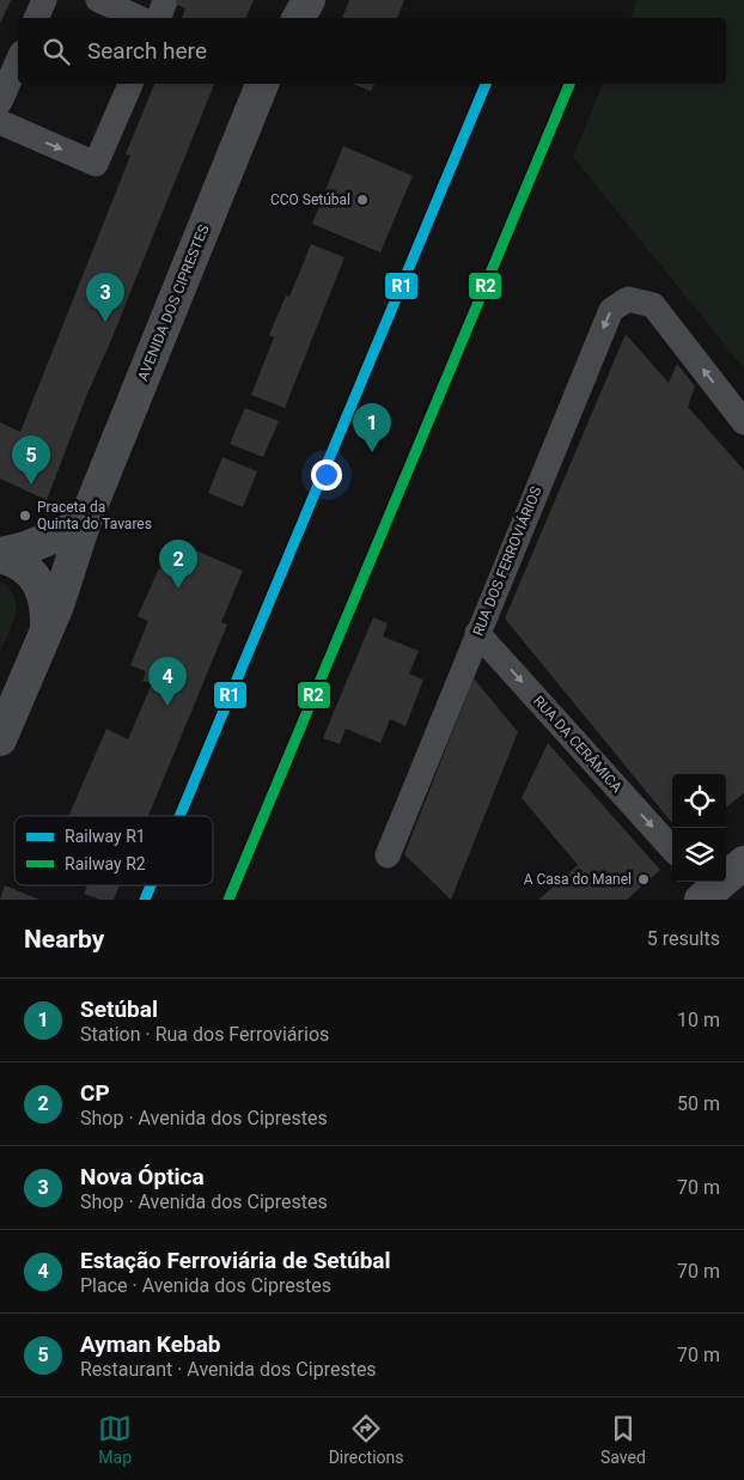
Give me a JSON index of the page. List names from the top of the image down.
{
  "streets": {
    "main road": ["AVENIDA DOS CIPRESTES"],
    "street": ["RUA DOS FERROVIÁRIOS", "RUA DA CERÂMICA"]
  },
  "crossings": [
    ["RUA DOS FERROVIÁRIOS", "RUA DA CERÂMICA"]
  ],
  "one_way": ["RUA DA CERÂMICA"],
  "places": ["CCO Setúbal", "Praceta da Quinta do Tavares", "A Casa do Manel"],
  "lines": ["rail line R1", "rail line R2"],
  "legend": ["Railway R1", "Railway R2"],
  "page": {
    "search": "Search here",
    "pins": [
      "3",
      "1",
      "5",
      "2",
      "4"
    ],
    "heading": ["Nearby", "5 results"],
    "list": [
      {
        "mark": "1",
        "name": "Setúbal",
        "note": "Station · Rua dos Ferroviários",
        "value": "10 m"
      },
      {
        "mark": "2",
        "name": "CP",
        "note": "Shop · Avenida dos Ciprestes",
        "value": "50 m"
      },
      {
        "mark": "3",
        "name": "Nova Óptica",
        "note": "Shop · Avenida dos Ciprestes",
        "value": "70 m"
      },
      {
        "mark": "4",
        "name": "Estação Ferroviária de Setúbal",
        "note": "Place · Avenida dos Ciprestes",
        "value": "70 m"
      },
      {
        "mark": "5",
        "name": "Ayman Kebab",
        "note": "Restaurant · Avenida dos Ciprestes",
        "value": "70 m"
      }
    ],
    "nav": ["Map", "Directions", "Saved"]
  }
}
